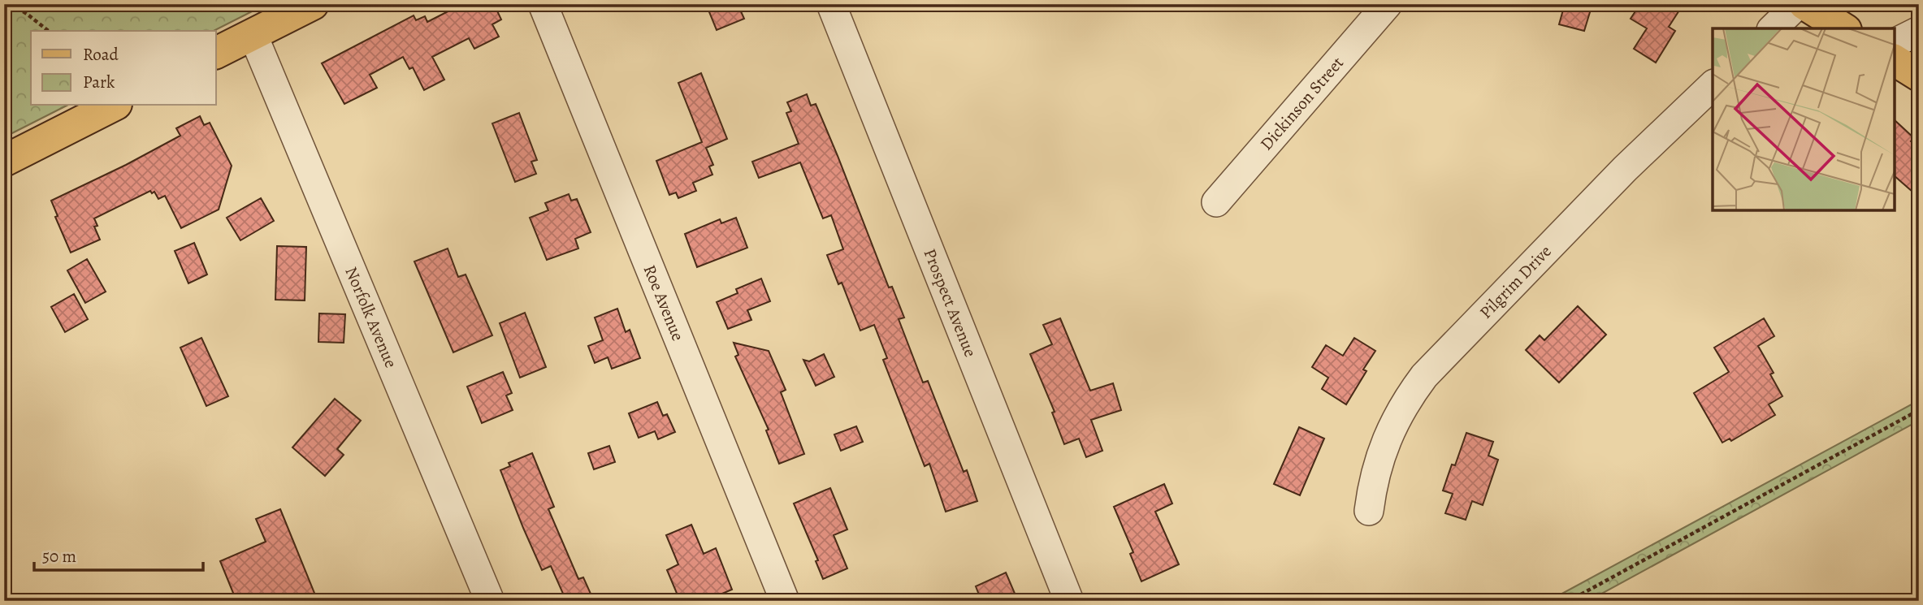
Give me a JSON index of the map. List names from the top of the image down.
{
  "streets": {
    "street": [
      "Dickinson Street",
      "Pilgrim Drive",
      "Roe Avenue",
      "Prospect Avenue",
      "Norfolk Avenue"
    ]
  },
  "legend": ["Road", "Park"],
  "scale_bar": "50 m"
}
